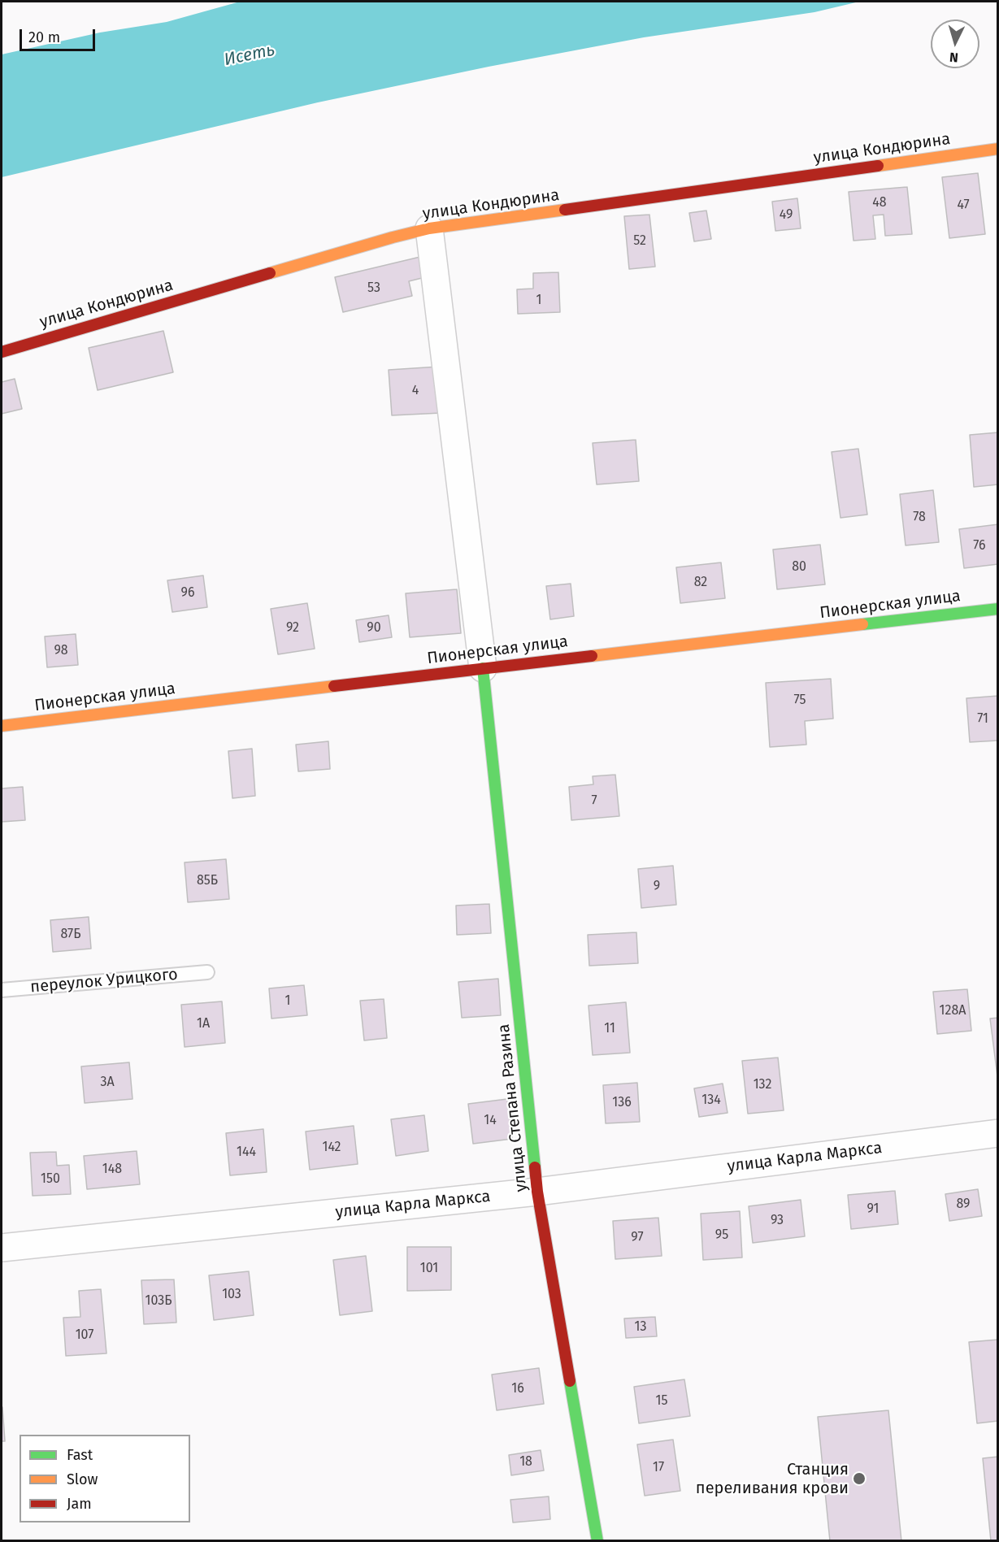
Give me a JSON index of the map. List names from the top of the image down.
{
  "streets": {
    "main road": ["улица Кондюрина", "Пионерская улица", "улица Степана Разина"],
    "street": ["улица Карла Маркса"],
    "lane": ["переулок Урицкого"]
  },
  "crossings": [
    ["Пионерская улица", "улица Степана Разина"],
    ["улица Степана Разина", "улица Карла Маркса"]
  ],
  "water": ["Исеть"],
  "places": ["Станция переливания крови"],
  "house_numbers": [
    "48",
    "47",
    "49",
    "52",
    "53",
    "1",
    "4",
    "78",
    "76",
    "80",
    "82",
    "96",
    "92",
    "90",
    "98",
    "75",
    "71",
    "7",
    "85Б",
    "9",
    "87Б",
    "1",
    "128А",
    "1А",
    "11",
    "3А",
    "132",
    "134",
    "136",
    "14",
    "142",
    "144",
    "148",
    "150",
    "89",
    "91",
    "93",
    "95",
    "97",
    "101",
    "103",
    "103Б",
    "13",
    "107",
    "16",
    "15",
    "18",
    "17"
  ],
  "legend": ["Fast", "Slow", "Jam"],
  "scale_bar": "20 m",
  "north": "bottom"
}
